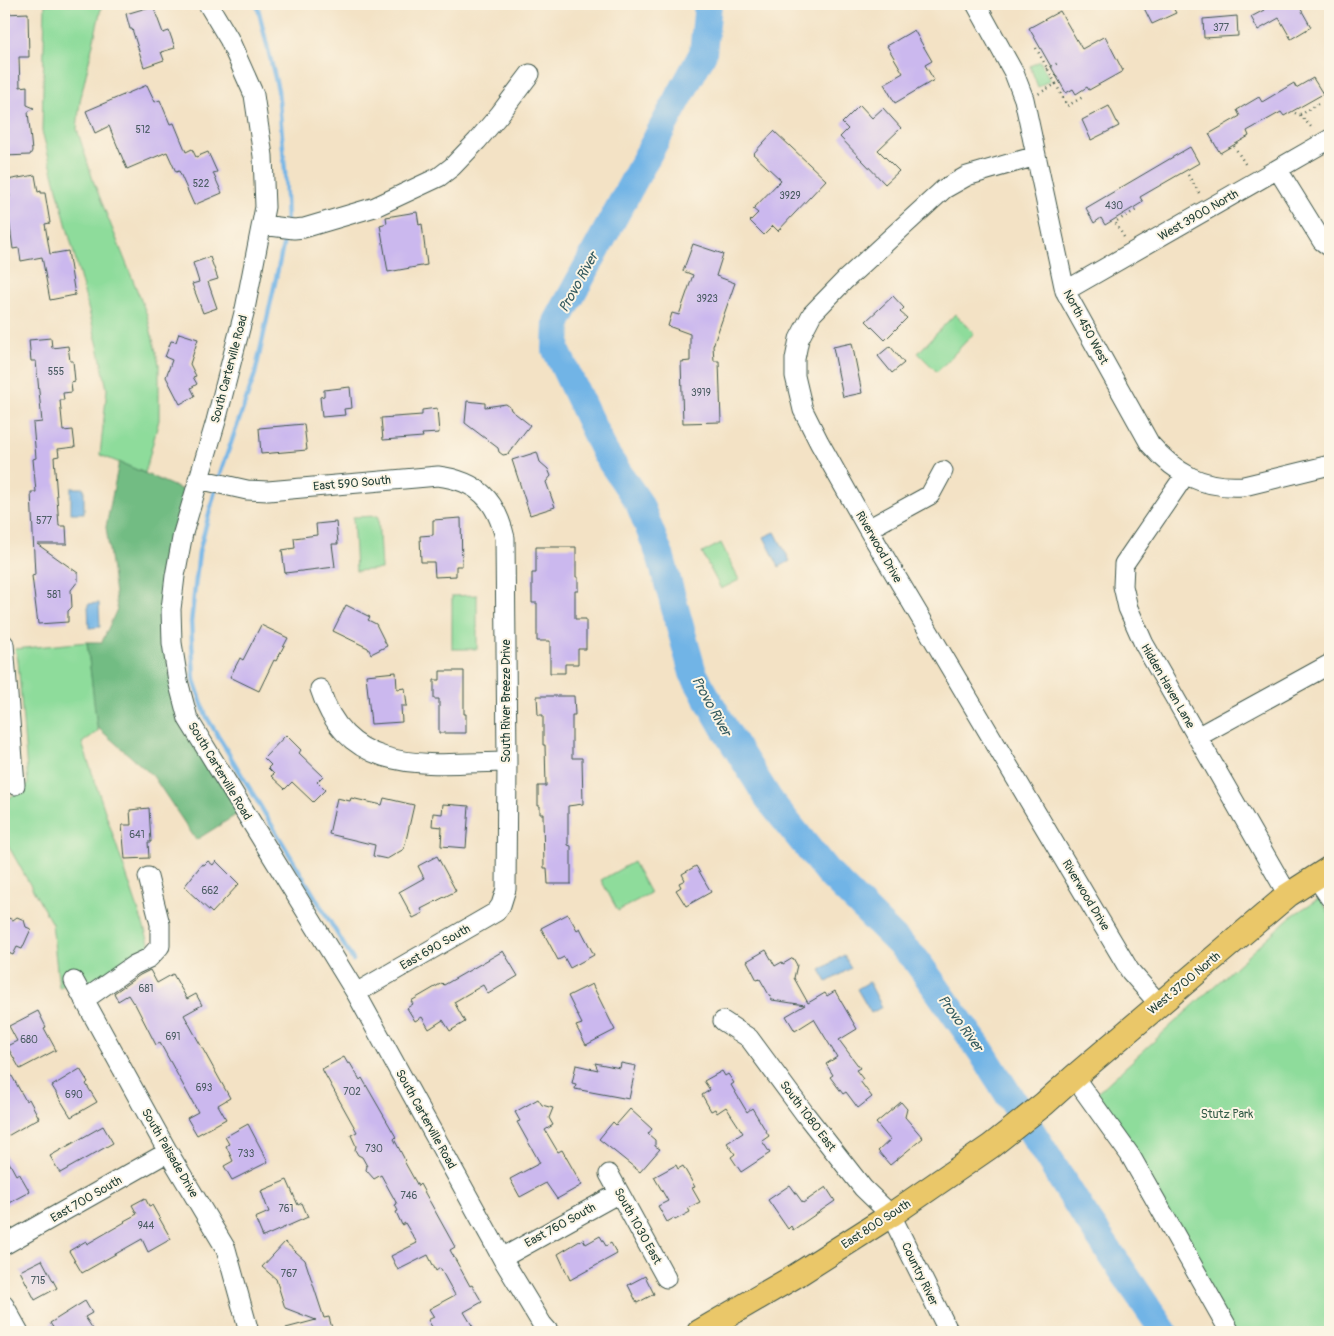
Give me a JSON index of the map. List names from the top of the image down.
{
  "streets": {
    "main road": ["West 3700 North", "East 800 South"],
    "street": [
      "West 3900 North",
      "North 450 West",
      "South Carterville Road",
      "East 590 South",
      "Riverwood Drive",
      "Hidden Haven Lane",
      "South River Breeze Drive",
      "East 690 South",
      "South 1080 East",
      "South Palisade Drive",
      "East 700 South",
      "East 760 South",
      "South 1030 East",
      "Country River"
    ]
  },
  "crossings": [
    ["West 3900 North", "North 450 West"],
    ["North 450 West", "Riverwood Drive"],
    ["North 450 West", "Hidden Haven Lane"],
    ["South Carterville Road", "East 590 South"],
    ["South Carterville Road", "East 690 South"],
    ["South Carterville Road", "East 760 South"],
    ["East 590 South", "South River Breeze Drive"],
    ["Riverwood Drive", "West 3700 North"],
    ["Hidden Haven Lane", "West 3700 North"],
    ["South River Breeze Drive", "East 690 South"],
    ["West 3700 North", "East 800 South"],
    ["South 1080 East", "East 800 South"],
    ["South 1080 East", "Country River"],
    ["South Palisade Drive", "East 700 South"],
    ["East 800 South", "Country River"],
    ["East 760 South", "South 1030 East"]
  ],
  "water": ["Provo River"],
  "parks": ["Stutz Park"],
  "house_numbers": [
    "377",
    "512",
    "522",
    "3929",
    "430",
    "3923",
    "555",
    "3919",
    "577",
    "581",
    "641",
    "662",
    "681",
    "691",
    "680",
    "693",
    "702",
    "690",
    "730",
    "733",
    "746",
    "761",
    "944",
    "767",
    "715"
  ]
}
